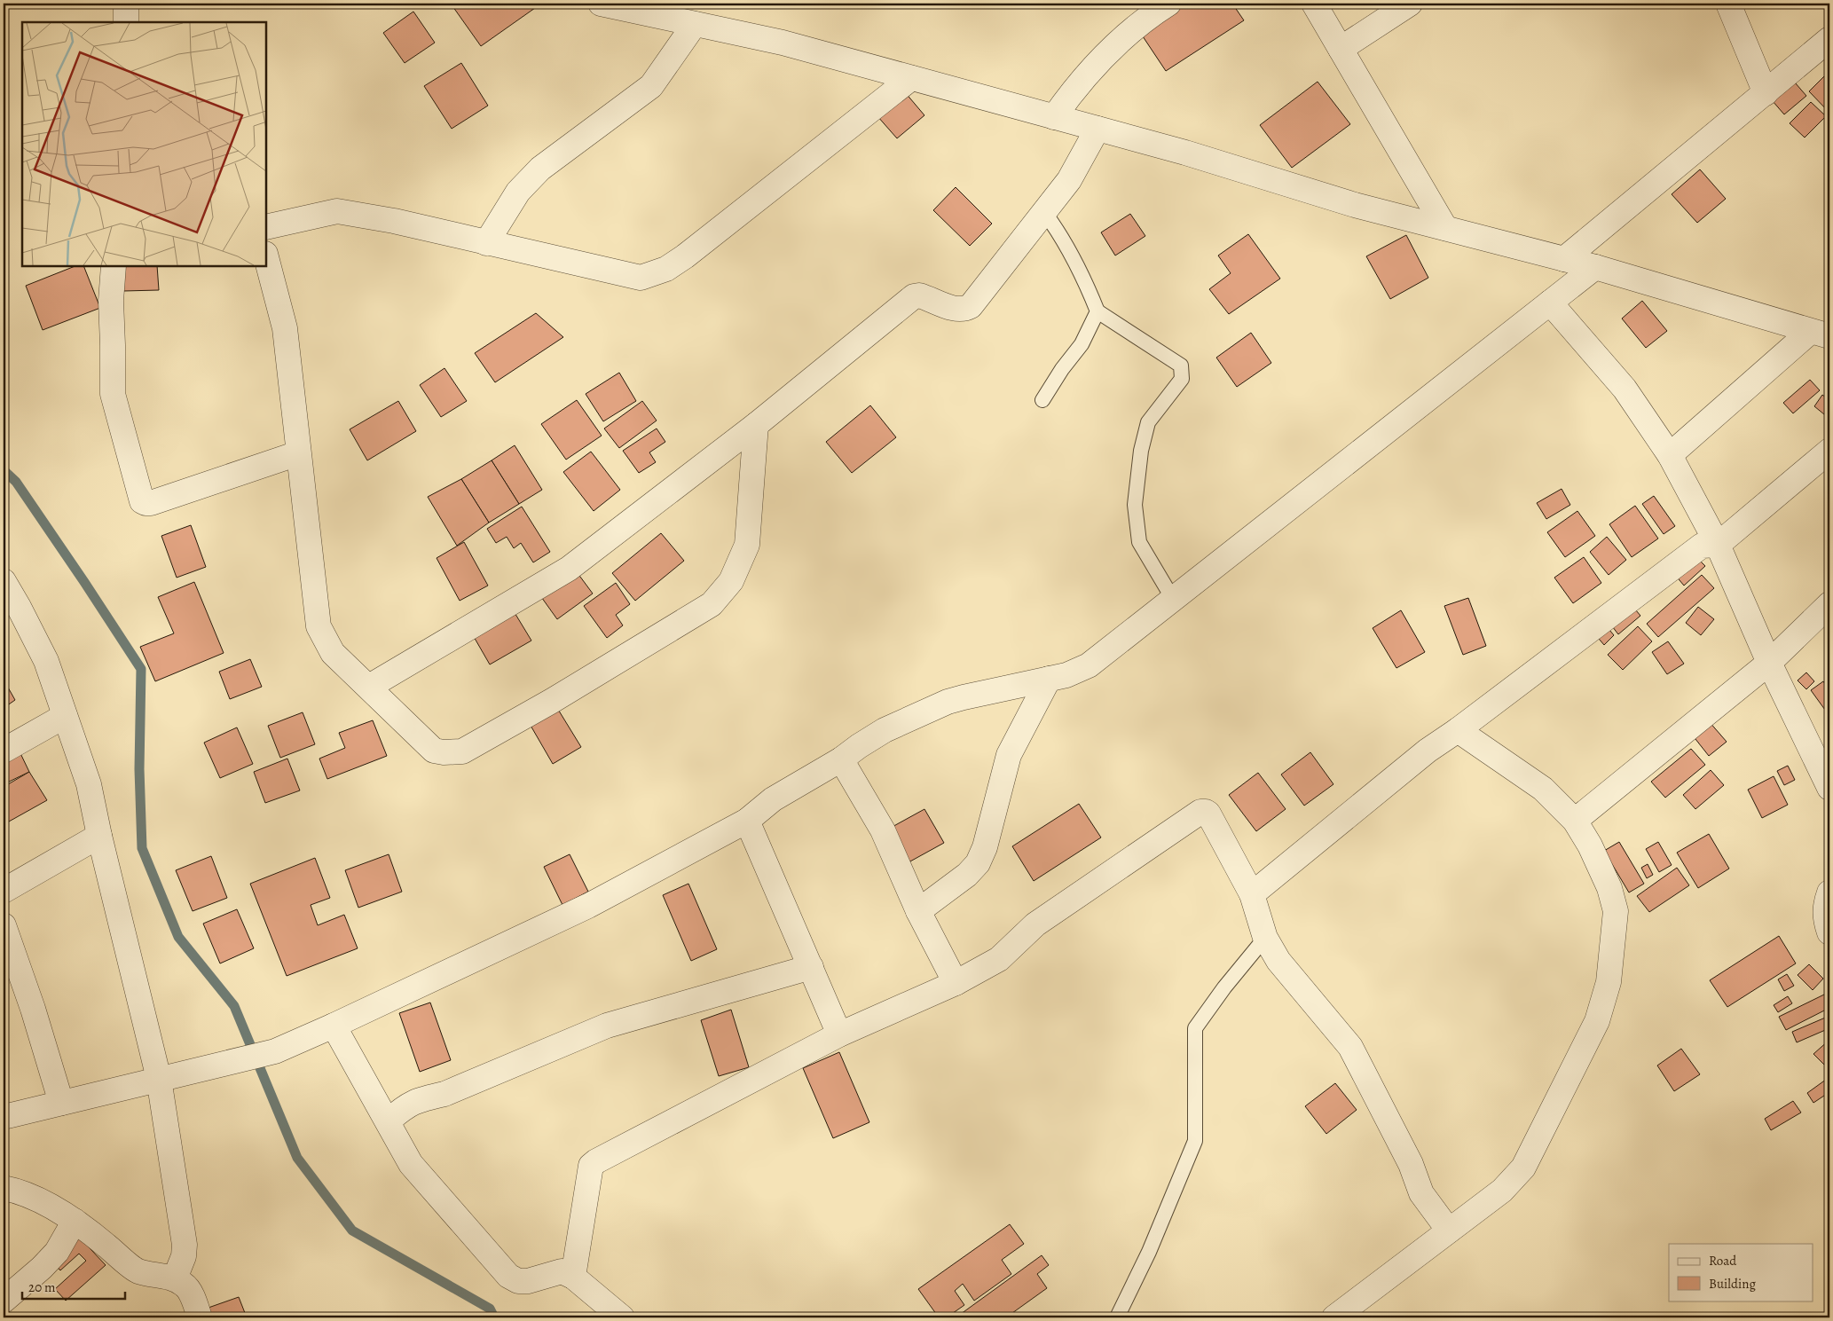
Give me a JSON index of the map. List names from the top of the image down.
{
  "legend": ["Road", "Building"],
  "scale_bar": "20 m"
}
